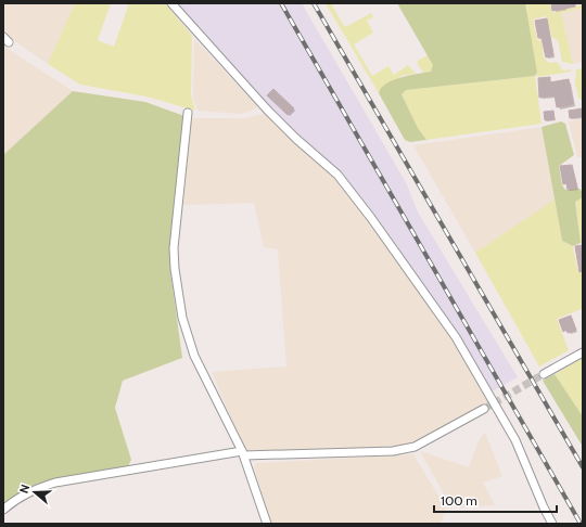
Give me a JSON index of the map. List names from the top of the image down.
{
  "scale_bar": "100 m",
  "north": "left"
}
